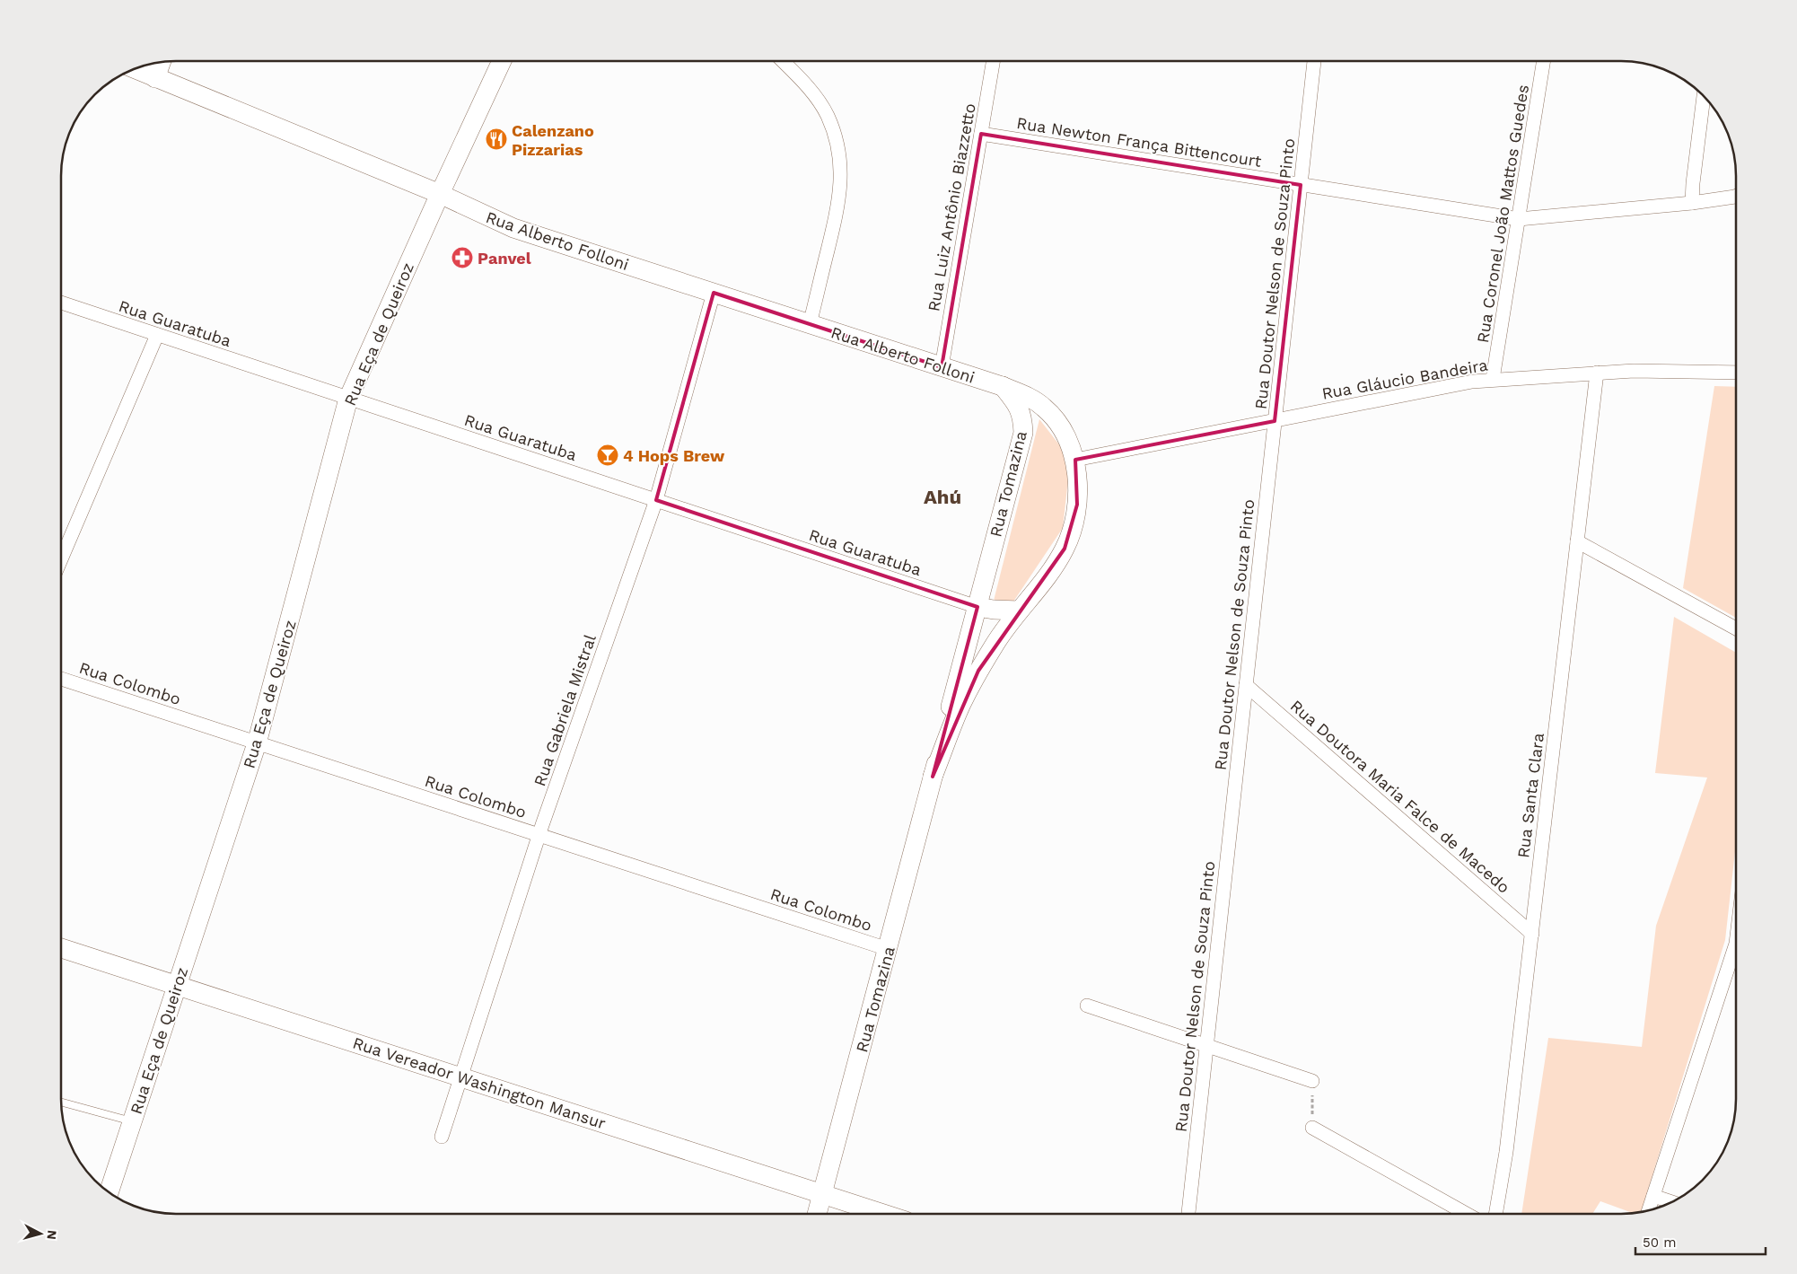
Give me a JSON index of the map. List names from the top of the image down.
{
  "streets": {
    "main road": [
      "Rua Alberto Folloni",
      "Rua Eça de Queiroz",
      "Rua Tomazina",
      "Rua Vereador Washington Mansur"
    ],
    "street": [
      "Rua Newton França Bittencourt",
      "Rua Luiz Antônio Biazzetto",
      "Rua Coronel João Mattos Guedes",
      "Rua Doutor Nelson de Souza Pinto",
      "Rua Guaratuba",
      "Rua Gláucio Bandeira",
      "Rua Colombo",
      "Rua Gabriela Mistral",
      "Rua Santa Clara",
      "Rua Doutora Maria Falce de Macedo"
    ]
  },
  "crossings": [
    ["Rua Newton França Bittencourt", "Rua Luiz Antônio Biazzetto"],
    ["Rua Newton França Bittencourt", "Rua Coronel João Mattos Guedes"],
    ["Rua Newton França Bittencourt", "Rua Doutor Nelson de Souza Pinto"],
    ["Rua Luiz Antônio Biazzetto", "Rua Alberto Folloni"],
    ["Rua Coronel João Mattos Guedes", "Rua Gláucio Bandeira"],
    ["Rua Alberto Folloni", "Rua Eça de Queiroz"],
    ["Rua Alberto Folloni", "Rua Tomazina"],
    ["Rua Alberto Folloni", "Rua Gabriela Mistral"],
    ["Rua Doutor Nelson de Souza Pinto", "Rua Gláucio Bandeira"],
    ["Rua Doutor Nelson de Souza Pinto", "Rua Doutora Maria Falce de Macedo"],
    ["Rua Guaratuba", "Rua Eça de Queiroz"],
    ["Rua Guaratuba", "Rua Tomazina"],
    ["Rua Guaratuba", "Rua Gabriela Mistral"],
    ["Rua Eça de Queiroz", "Rua Colombo"],
    ["Rua Eça de Queiroz", "Rua Vereador Washington Mansur"],
    ["Rua Gláucio Bandeira", "Rua Tomazina"],
    ["Rua Gláucio Bandeira", "Rua Santa Clara"],
    ["Rua Tomazina", "Rua Colombo"],
    ["Rua Tomazina", "Rua Vereador Washington Mansur"],
    ["Rua Colombo", "Rua Gabriela Mistral"],
    ["Rua Gabriela Mistral", "Rua Vereador Washington Mansur"],
    ["Rua Santa Clara", "Rua Doutora Maria Falce de Macedo"]
  ],
  "districts": ["Ahú"],
  "places": {
    "restaurant": ["Calenzano Pizzarias"],
    "pharmacy": ["Panvel"],
    "bar": ["4 Hops Brew"]
  },
  "scale_bar": "50 m",
  "north": "right"
}
